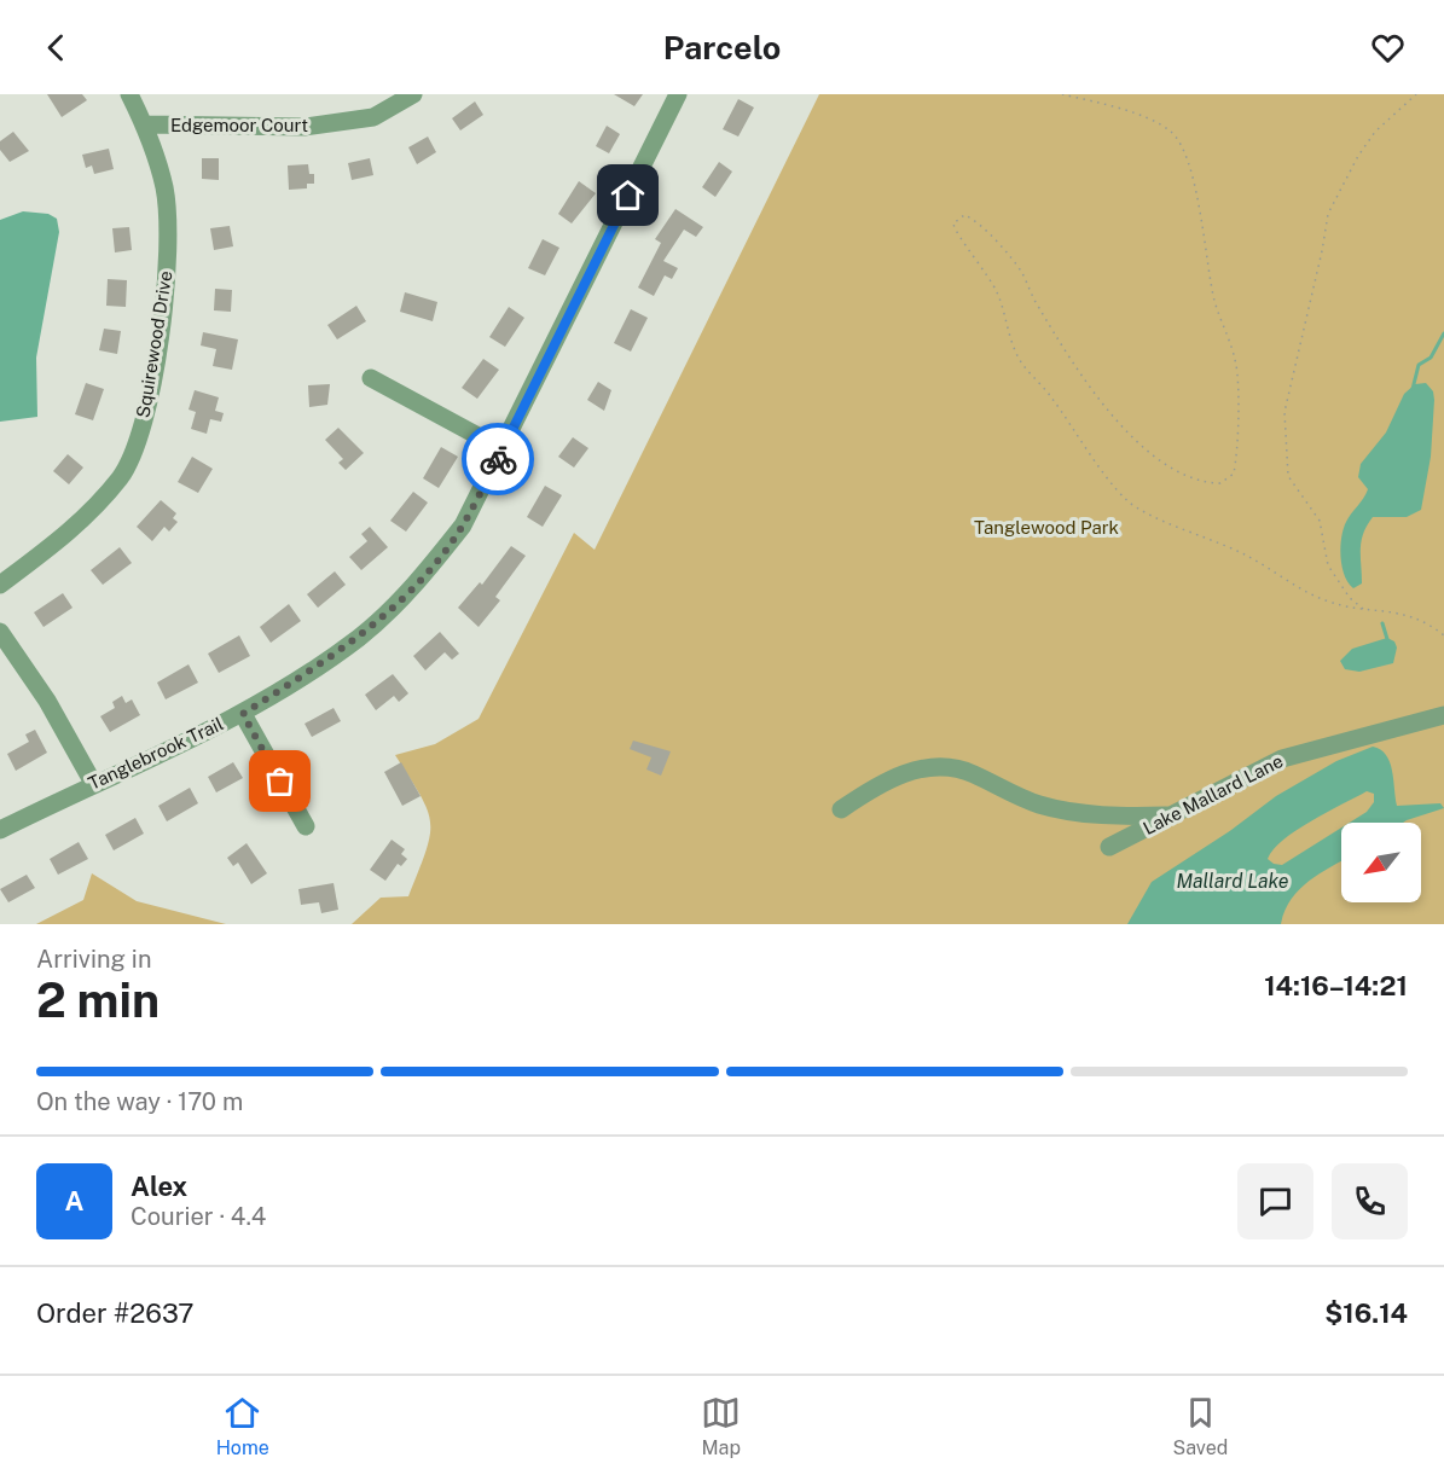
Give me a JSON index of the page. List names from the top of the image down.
{
  "streets": {
    "street": [
      "Edgemoor Court",
      "Squirewood Drive",
      "Tanglebrook Trail",
      "Lake Mallard Lane"
    ]
  },
  "crossings": [
    ["Edgemoor Court", "Squirewood Drive"]
  ],
  "water": ["Mallard Lake"],
  "parks": ["Tanglewood Park"],
  "north": "bottom left",
  "page": {
    "header": "Parcelo",
    "heading": ["2 min", "Arriving in", "14:16–14:21"],
    "panel": [
      "Alex",
      "Courier · 4.4",
      "Order #2637",
      "$16.14"
    ],
    "bar": "On the way · 170 m",
    "round": "A",
    "tabs": ["Home", "Map", "Saved"]
  }
}
